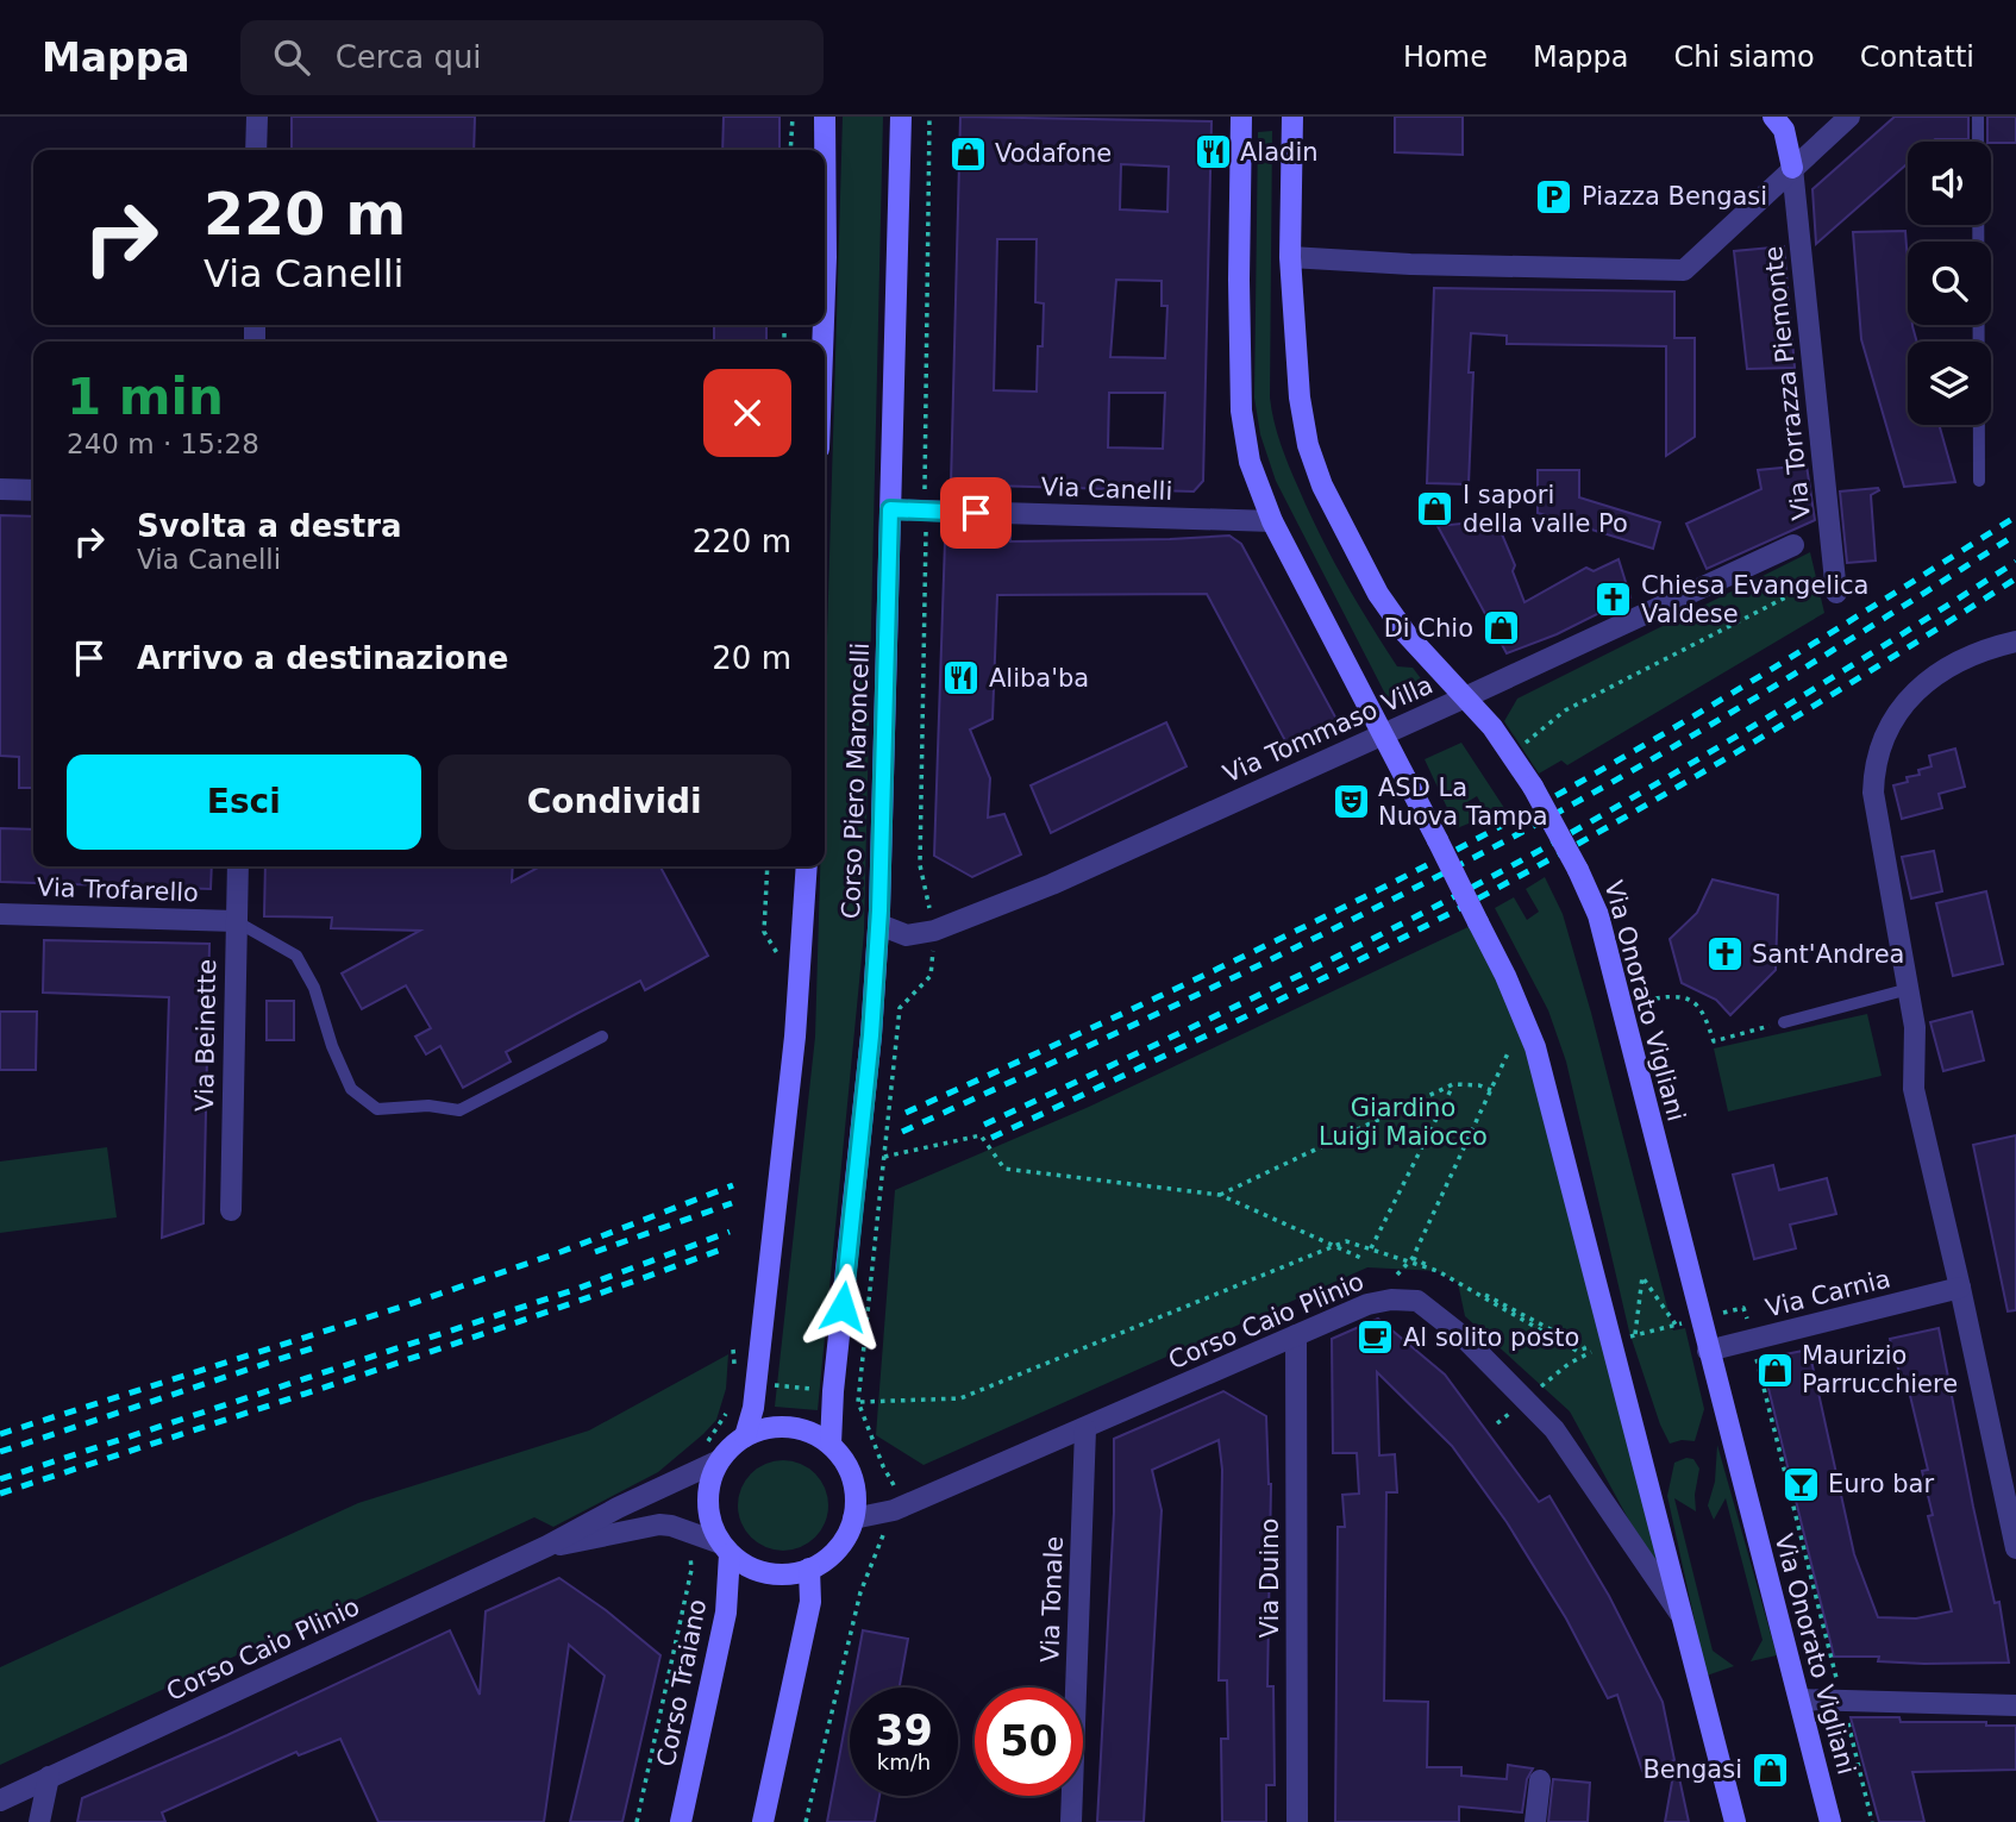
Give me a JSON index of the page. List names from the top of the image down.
{
  "streets": {
    "main road": ["Corso Piero Maroncelli", "Via Onorato Vigliani", "Corso Traiano"],
    "street": [
      "Via Torrazza Piemonte",
      "Via Canelli",
      "Via Tommaso Villa",
      "Via Trofarello",
      "Via Beinette",
      "Via Carnia",
      "Corso Caio Plinio",
      "Via Duino",
      "Via Tonale"
    ]
  },
  "crossings": [
    ["Via Canelli", "Corso Piero Maroncelli"],
    ["Via Tommaso Villa", "Corso Piero Maroncelli"],
    ["Via Tommaso Villa", "Via Onorato Vigliani"],
    ["Corso Piero Maroncelli", "Corso Caio Plinio"],
    ["Corso Piero Maroncelli", "Corso Traiano"],
    ["Via Trofarello", "Via Beinette"],
    ["Via Onorato Vigliani", "Via Carnia"],
    ["Corso Caio Plinio", "Via Duino"],
    ["Corso Caio Plinio", "Via Tonale"],
    ["Corso Caio Plinio", "Corso Traiano"]
  ],
  "parks": ["Giardino Luigi Maiocco"],
  "places": {
    "restaurant": ["Aladin", "Aliba'ba"],
    "shop": [
      "Vodafone",
      "I sapori della valle Po",
      "Di Chio",
      "Maurizio Parrucchiere",
      "Bengasi"
    ],
    "parking": ["Piazza Bengasi"],
    "church": ["Chiesa Evangelica Valdese", "Sant'Andrea"],
    "theatre": ["ASD La Nuova Tampa"],
    "cafe": ["Al solito posto"],
    "bar": ["Euro bar"]
  },
  "page": {
    "header": "Mappa",
    "search": "Cerca qui",
    "nav": [
      "Home",
      "Mappa",
      "Chi siamo",
      "Contatti"
    ],
    "turn": ["220 m", "Via Canelli"],
    "heading": ["1 min", "240 m · 15:28"],
    "list": [
      {
        "name": "Svolta a destra",
        "note": "Via Canelli",
        "value": "220 m"
      },
      {
        "name": "Arrivo a destinazione",
        "value": "20 m"
      }
    ],
    "buttons": ["Esci", "Condividi"],
    "speed": "39 km/h",
    "limit": "50"
  }
}
